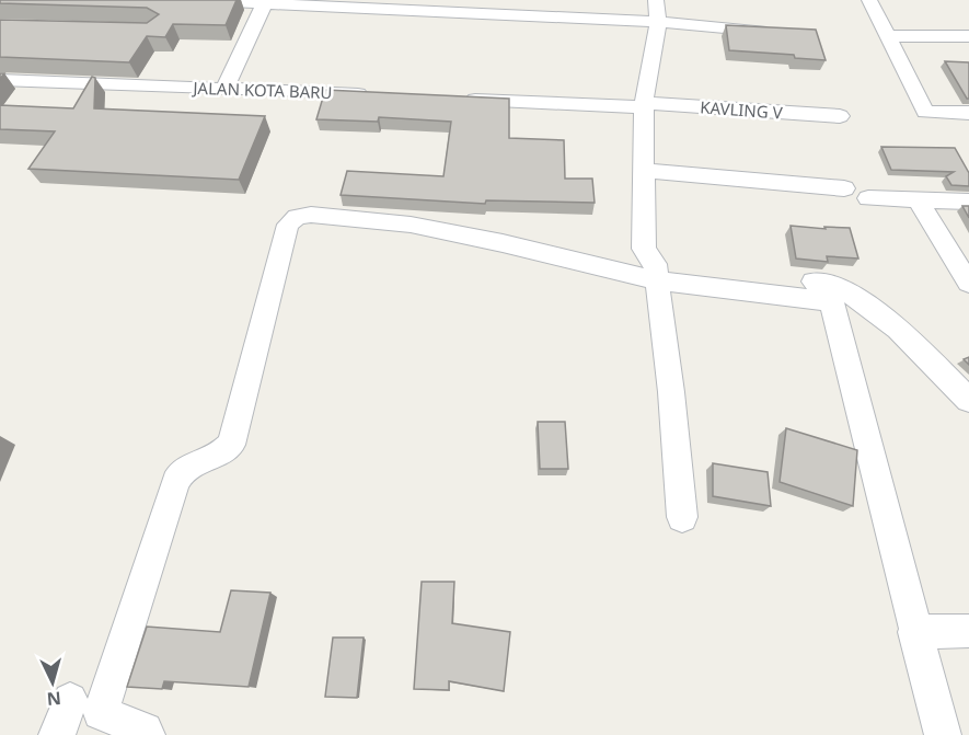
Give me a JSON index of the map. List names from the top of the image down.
{
  "streets": {
    "street": ["JALAN KOTA BARU", "KAVLING V"]
  },
  "north": "bottom"
}
